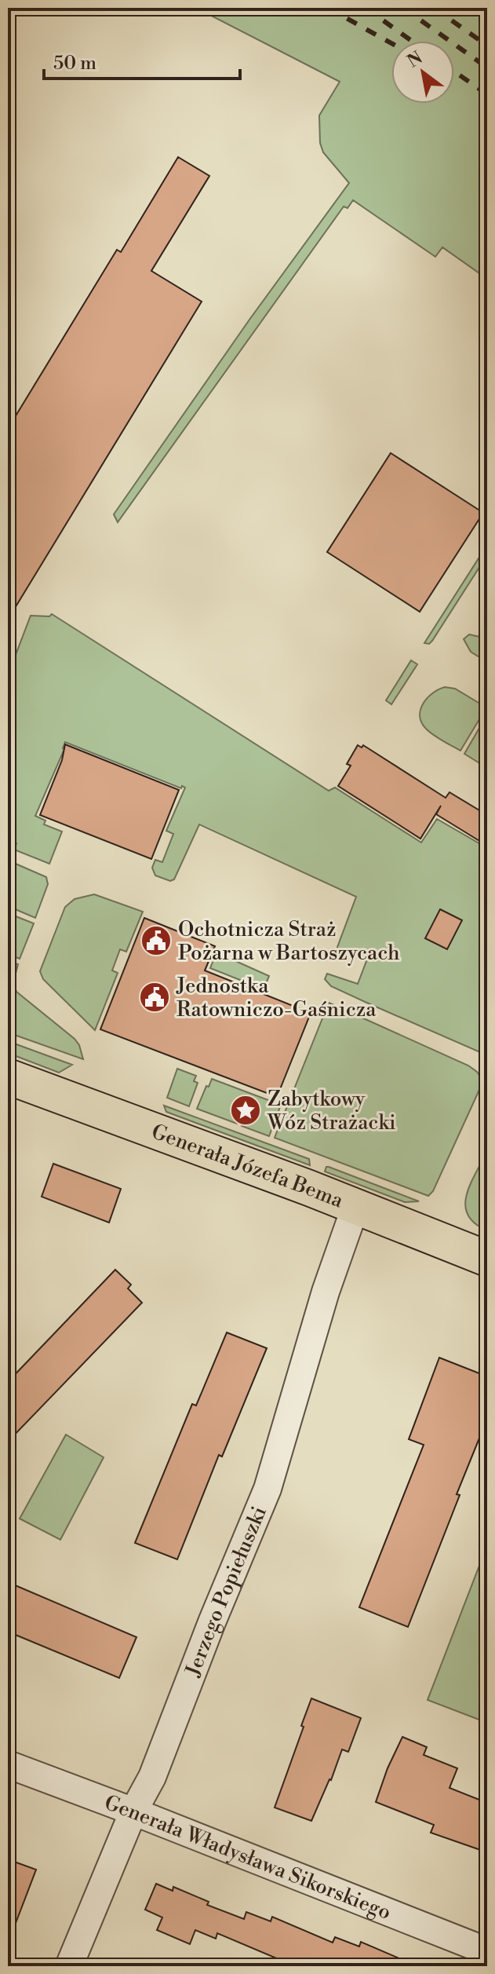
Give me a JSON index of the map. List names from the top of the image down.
{
  "streets": {
    "main road": ["Generała Józefa Bema"],
    "street": ["Jerzego Popiełuszki", "Generała Władysława Sikorskiego"]
  },
  "crossings": [
    ["Generała Józefa Bema", "Jerzego Popiełuszki"],
    ["Jerzego Popiełuszki", "Generała Władysława Sikorskiego"]
  ],
  "places": {
    "public building": ["Ochotnicza Straż Pożarna w Bartoszycach", "Jednostka Ratowniczo-Gaśnicza"],
    "place": ["Zabytkowy Wóz Strażacki"]
  },
  "scale_bar": "50 m",
  "north": "top left"
}
